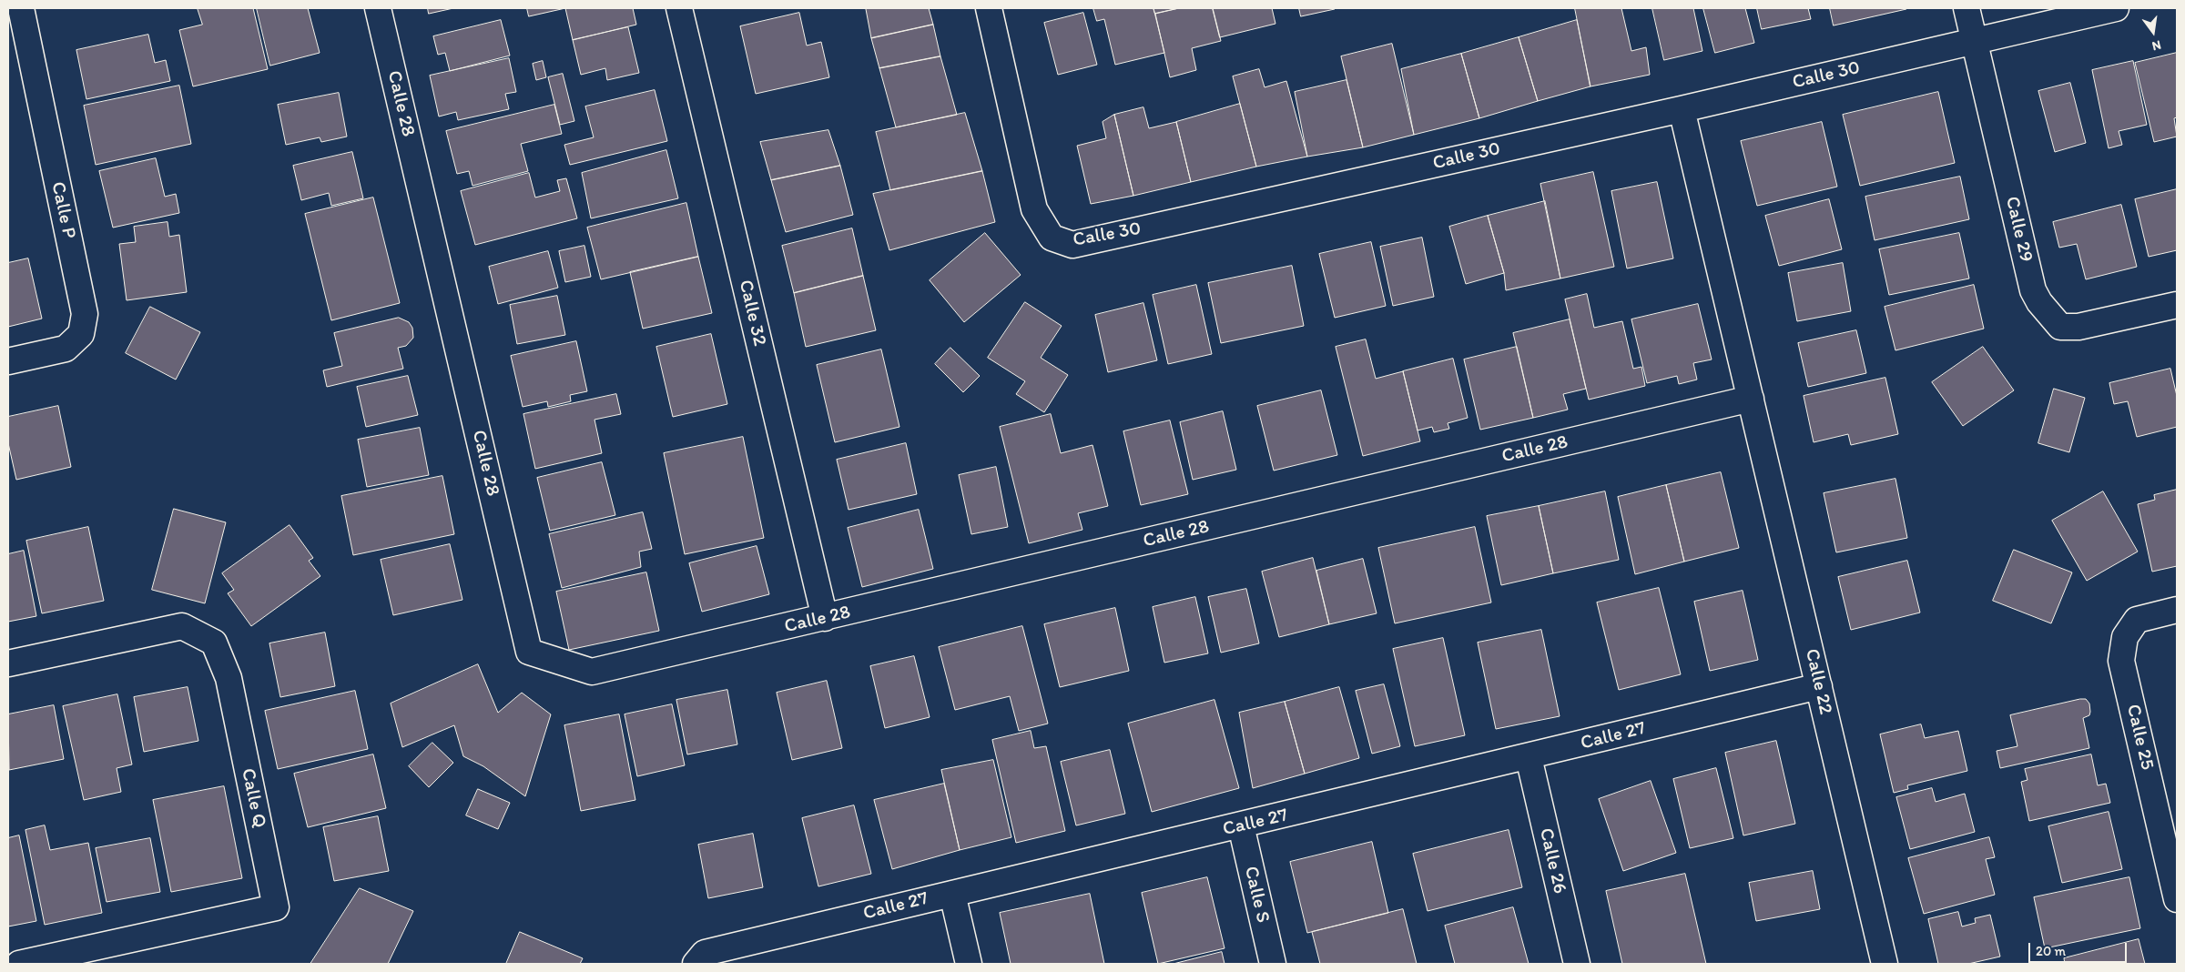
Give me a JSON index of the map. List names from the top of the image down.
{
  "streets": {
    "street": [
      "Calle 30",
      "Calle 28",
      "Calle P",
      "Calle 29",
      "Calle 32",
      "Calle 22",
      "Calle 27",
      "Calle 25",
      "Calle Q",
      "Calle 26",
      "Calle S"
    ]
  },
  "crossings": [
    ["Calle 30", "Calle 29"],
    ["Calle 30", "Calle 22"],
    ["Calle 28", "Calle 32"],
    ["Calle 28", "Calle 22"],
    ["Calle 22", "Calle 27"],
    ["Calle 27", "Calle 26"],
    ["Calle 27", "Calle S"]
  ],
  "scale_bar": "20 m",
  "north": "bottom"
}
